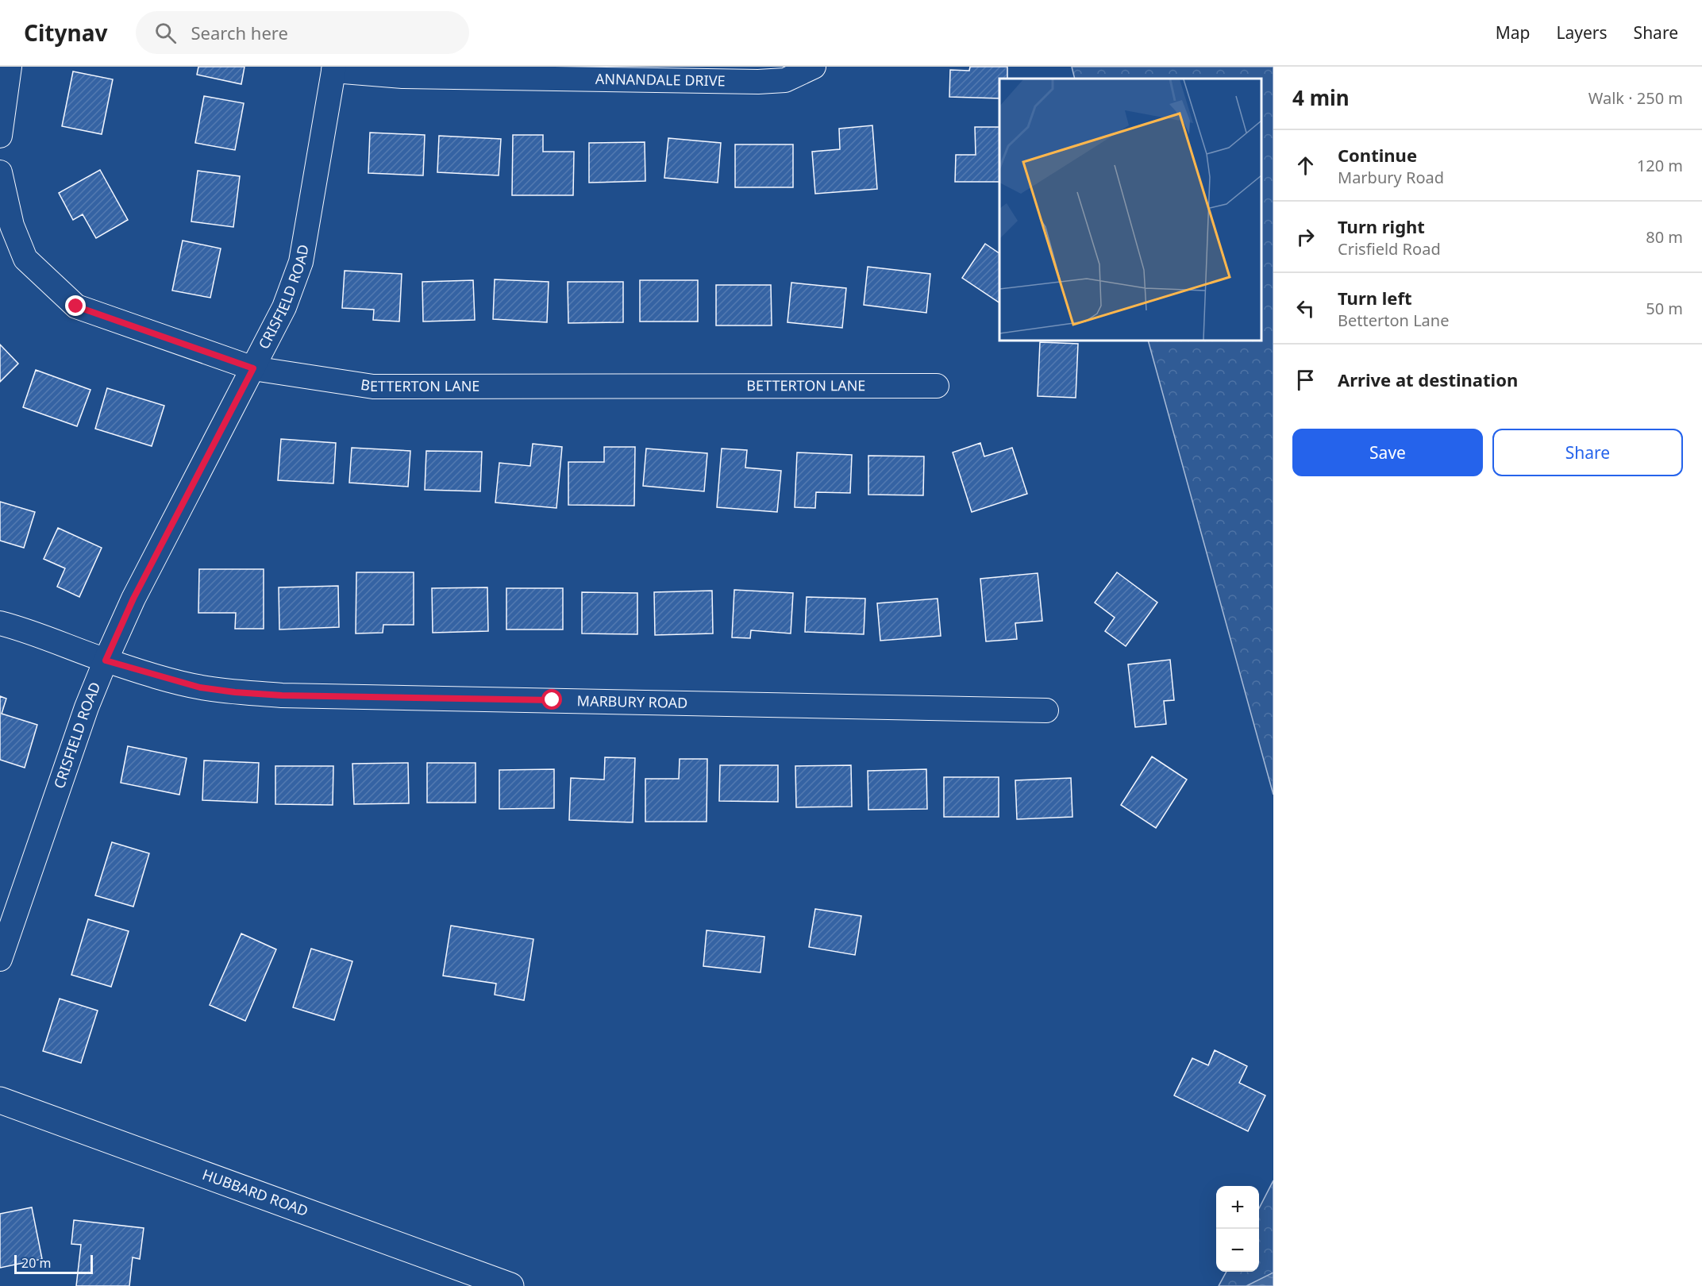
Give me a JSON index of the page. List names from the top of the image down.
{
  "streets": {
    "main road": ["HUBBARD ROAD"],
    "street": [
      "ANNANDALE DRIVE",
      "CRISFIELD ROAD",
      "BETTERTON LANE",
      "MARBURY ROAD"
    ]
  },
  "crossings": [
    ["ANNANDALE DRIVE", "CRISFIELD ROAD"],
    ["CRISFIELD ROAD", "BETTERTON LANE"],
    ["CRISFIELD ROAD", "MARBURY ROAD"]
  ],
  "scale_bar": "20 m",
  "page": {
    "header": "Citynav",
    "search": "Search here",
    "nav": ["Map", "Layers", "Share"],
    "heading": ["4 min", "Walk · 250 m"],
    "list": [
      ["Continue", "Marbury Road", "120 m"],
      ["Turn right", "Crisfield Road", "80 m"],
      ["Turn left", "Betterton Lane", "50 m"],
      "Arrive at destination"
    ],
    "buttons": ["Save", "Share"],
    "map_buttons": ["+", "−"],
    "scale": "20 m"
  }
}
